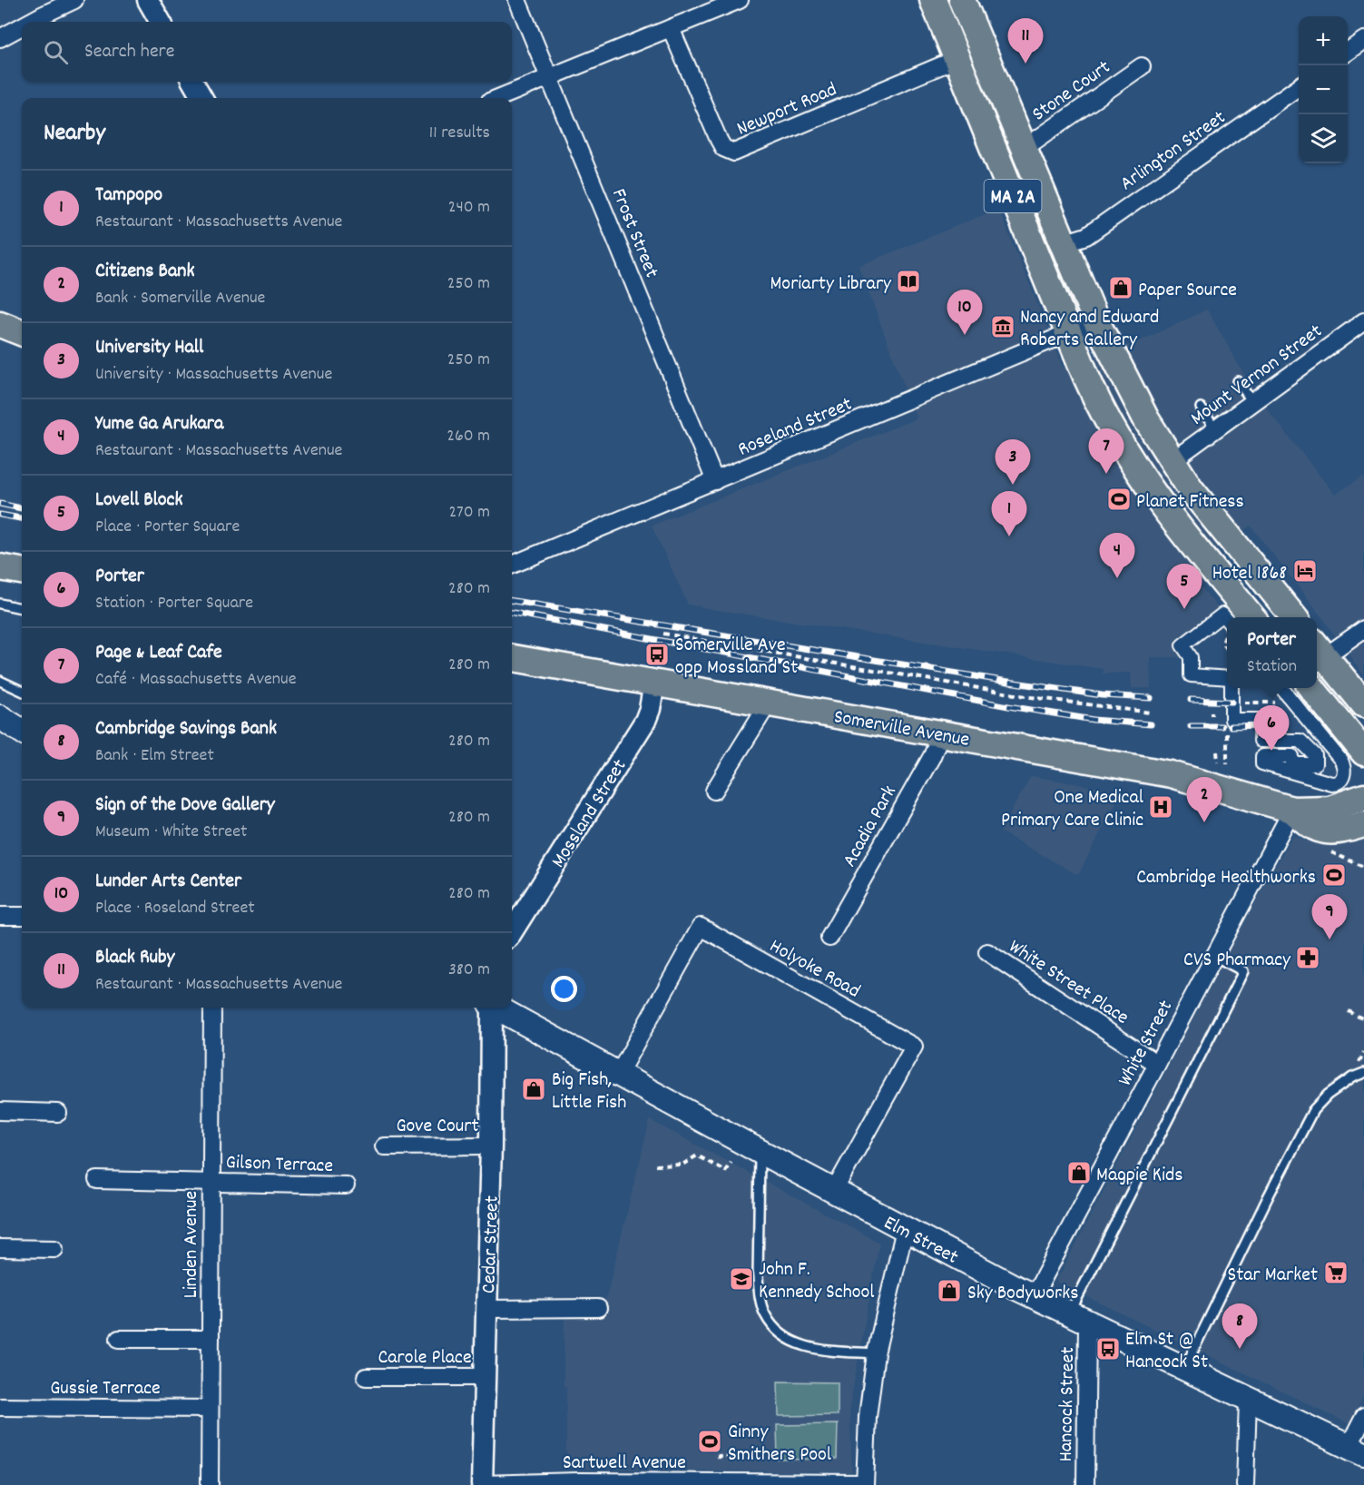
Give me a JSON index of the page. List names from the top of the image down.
{
  "streets": {
    "main road": ["MA 2A", "Somerville Avenue", "Elm Street"],
    "street": [
      "Stone Court",
      "Newport Road",
      "Arlington Street",
      "Frost Street",
      "Mount Vernon Street",
      "Roseland Street",
      "Mossland Street",
      "Acadia Park",
      "Holyoke Road",
      "White Street Place",
      "White Street",
      "Gove Court",
      "Gilson Terrace",
      "Linden Avenue",
      "Cedar Street",
      "Carole Place",
      "Gussie Terrace",
      "Hancock Street",
      "Sartwell Avenue"
    ]
  },
  "crossings": [
    ["Stone Court", "MA 2A"],
    ["Newport Road", "MA 2A"],
    ["Arlington Street", "MA 2A"],
    ["MA 2A", "Mount Vernon Street"],
    ["MA 2A", "Roseland Street"],
    ["Frost Street", "Roseland Street"],
    ["Somerville Avenue", "Mossland Street"],
    ["Somerville Avenue", "Acadia Park"],
    ["Somerville Avenue", "White Street"],
    ["Holyoke Road", "Elm Street"],
    ["White Street Place", "White Street"],
    ["White Street", "Elm Street"],
    ["Gove Court", "Cedar Street"],
    ["Gilson Terrace", "Linden Avenue"],
    ["Elm Street", "Hancock Street"],
    ["Linden Avenue", "Gussie Terrace"],
    ["Cedar Street", "Carole Place"],
    ["Cedar Street", "Sartwell Avenue"]
  ],
  "places": {
    "library": ["Moriarty Library"],
    "shop": [
      "Paper Source",
      "Big Fish, Little Fish",
      "Magpie Kids",
      "Sky Bodyworks"
    ],
    "museum": ["Nancy and Edward Roberts Gallery"],
    "sports": ["Planet Fitness", "Cambridge Healthworks", "Ginny Smithers Pool"],
    "hotel": ["Hotel 1868"],
    "bus stop": ["Somerville Ave opp Mossland St", "Elm St @ Hancock St"],
    "hospital": ["One Medical Primary Care Clinic"],
    "pharmacy": ["CVS Pharmacy"],
    "supermarket": ["Star Market"],
    "school or university": ["John F. Kennedy School"]
  },
  "page": {
    "map_buttons": ["+", "−"],
    "pins": [
      "11",
      "10",
      "7",
      "3",
      "1",
      "4",
      "5",
      "6",
      "2",
      "9",
      "8"
    ],
    "search": "Search here",
    "heading": ["Nearby", "11 results"],
    "list": [
      {
        "mark": "1",
        "name": "Tampopo",
        "note": "Restaurant · Massachusetts Avenue",
        "value": "240 m"
      },
      {
        "mark": "2",
        "name": "Citizens Bank",
        "note": "Bank · Somerville Avenue",
        "value": "250 m"
      },
      {
        "mark": "3",
        "name": "University Hall",
        "note": "University · Massachusetts Avenue",
        "value": "250 m"
      },
      {
        "mark": "4",
        "name": "Yume Ga Arukara",
        "note": "Restaurant · Massachusetts Avenue",
        "value": "260 m"
      },
      {
        "mark": "5",
        "name": "Lovell Block",
        "note": "Place · Porter Square",
        "value": "270 m"
      },
      {
        "mark": "6",
        "name": "Porter",
        "note": "Station · Porter Square",
        "value": "280 m"
      },
      {
        "mark": "7",
        "name": "Page & Leaf Cafe",
        "note": "Café · Massachusetts Avenue",
        "value": "280 m"
      },
      {
        "mark": "8",
        "name": "Cambridge Savings Bank",
        "note": "Bank · Elm Street",
        "value": "280 m"
      },
      {
        "mark": "9",
        "name": "Sign of the Dove Gallery",
        "note": "Museum · White Street",
        "value": "280 m"
      },
      {
        "mark": "10",
        "name": "Lunder Arts Center",
        "note": "Place · Roseland Street",
        "value": "280 m"
      },
      {
        "mark": "11",
        "name": "Black Ruby",
        "note": "Restaurant · Massachusetts Avenue",
        "value": "380 m"
      }
    ],
    "popup": ["Porter", "Station"]
  }
}
